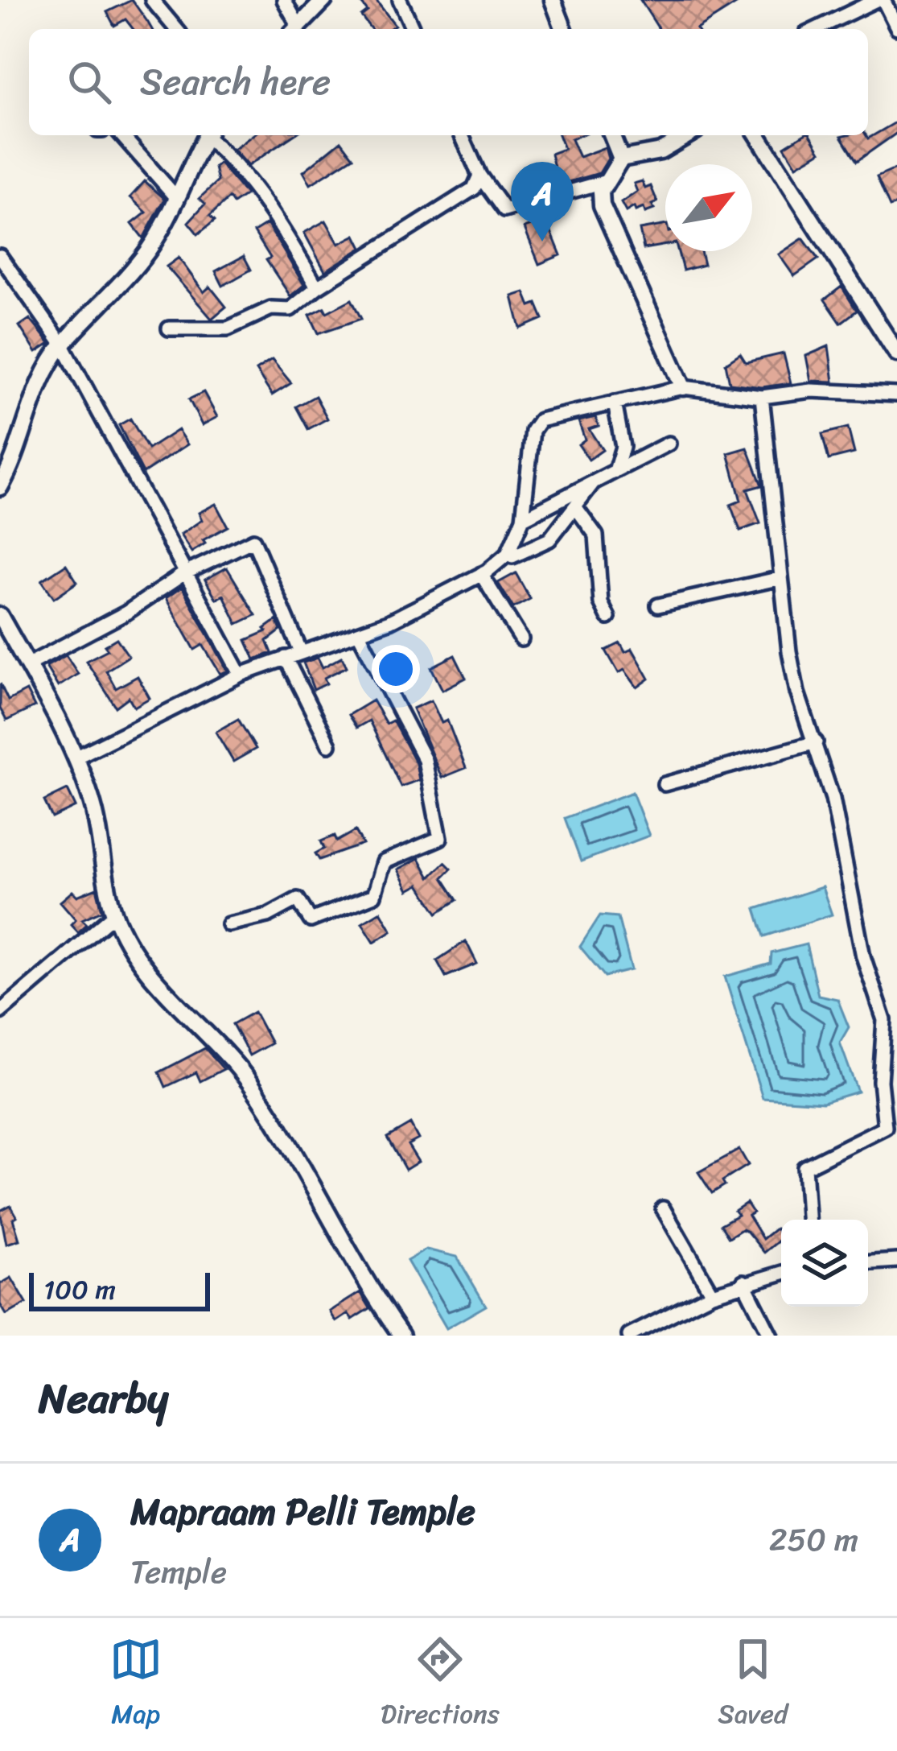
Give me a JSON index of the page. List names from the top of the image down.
{
  "scale_bar": "100 m",
  "north": "top right",
  "page": {
    "search": "Search here",
    "pins": "A",
    "scale": "100 m",
    "heading": "Nearby",
    "list": [
      {
        "mark": "A",
        "name": "Mapraam Pelli Temple",
        "note": "Temple",
        "value": "250 m"
      }
    ],
    "nav": ["Map", "Directions", "Saved"]
  }
}
